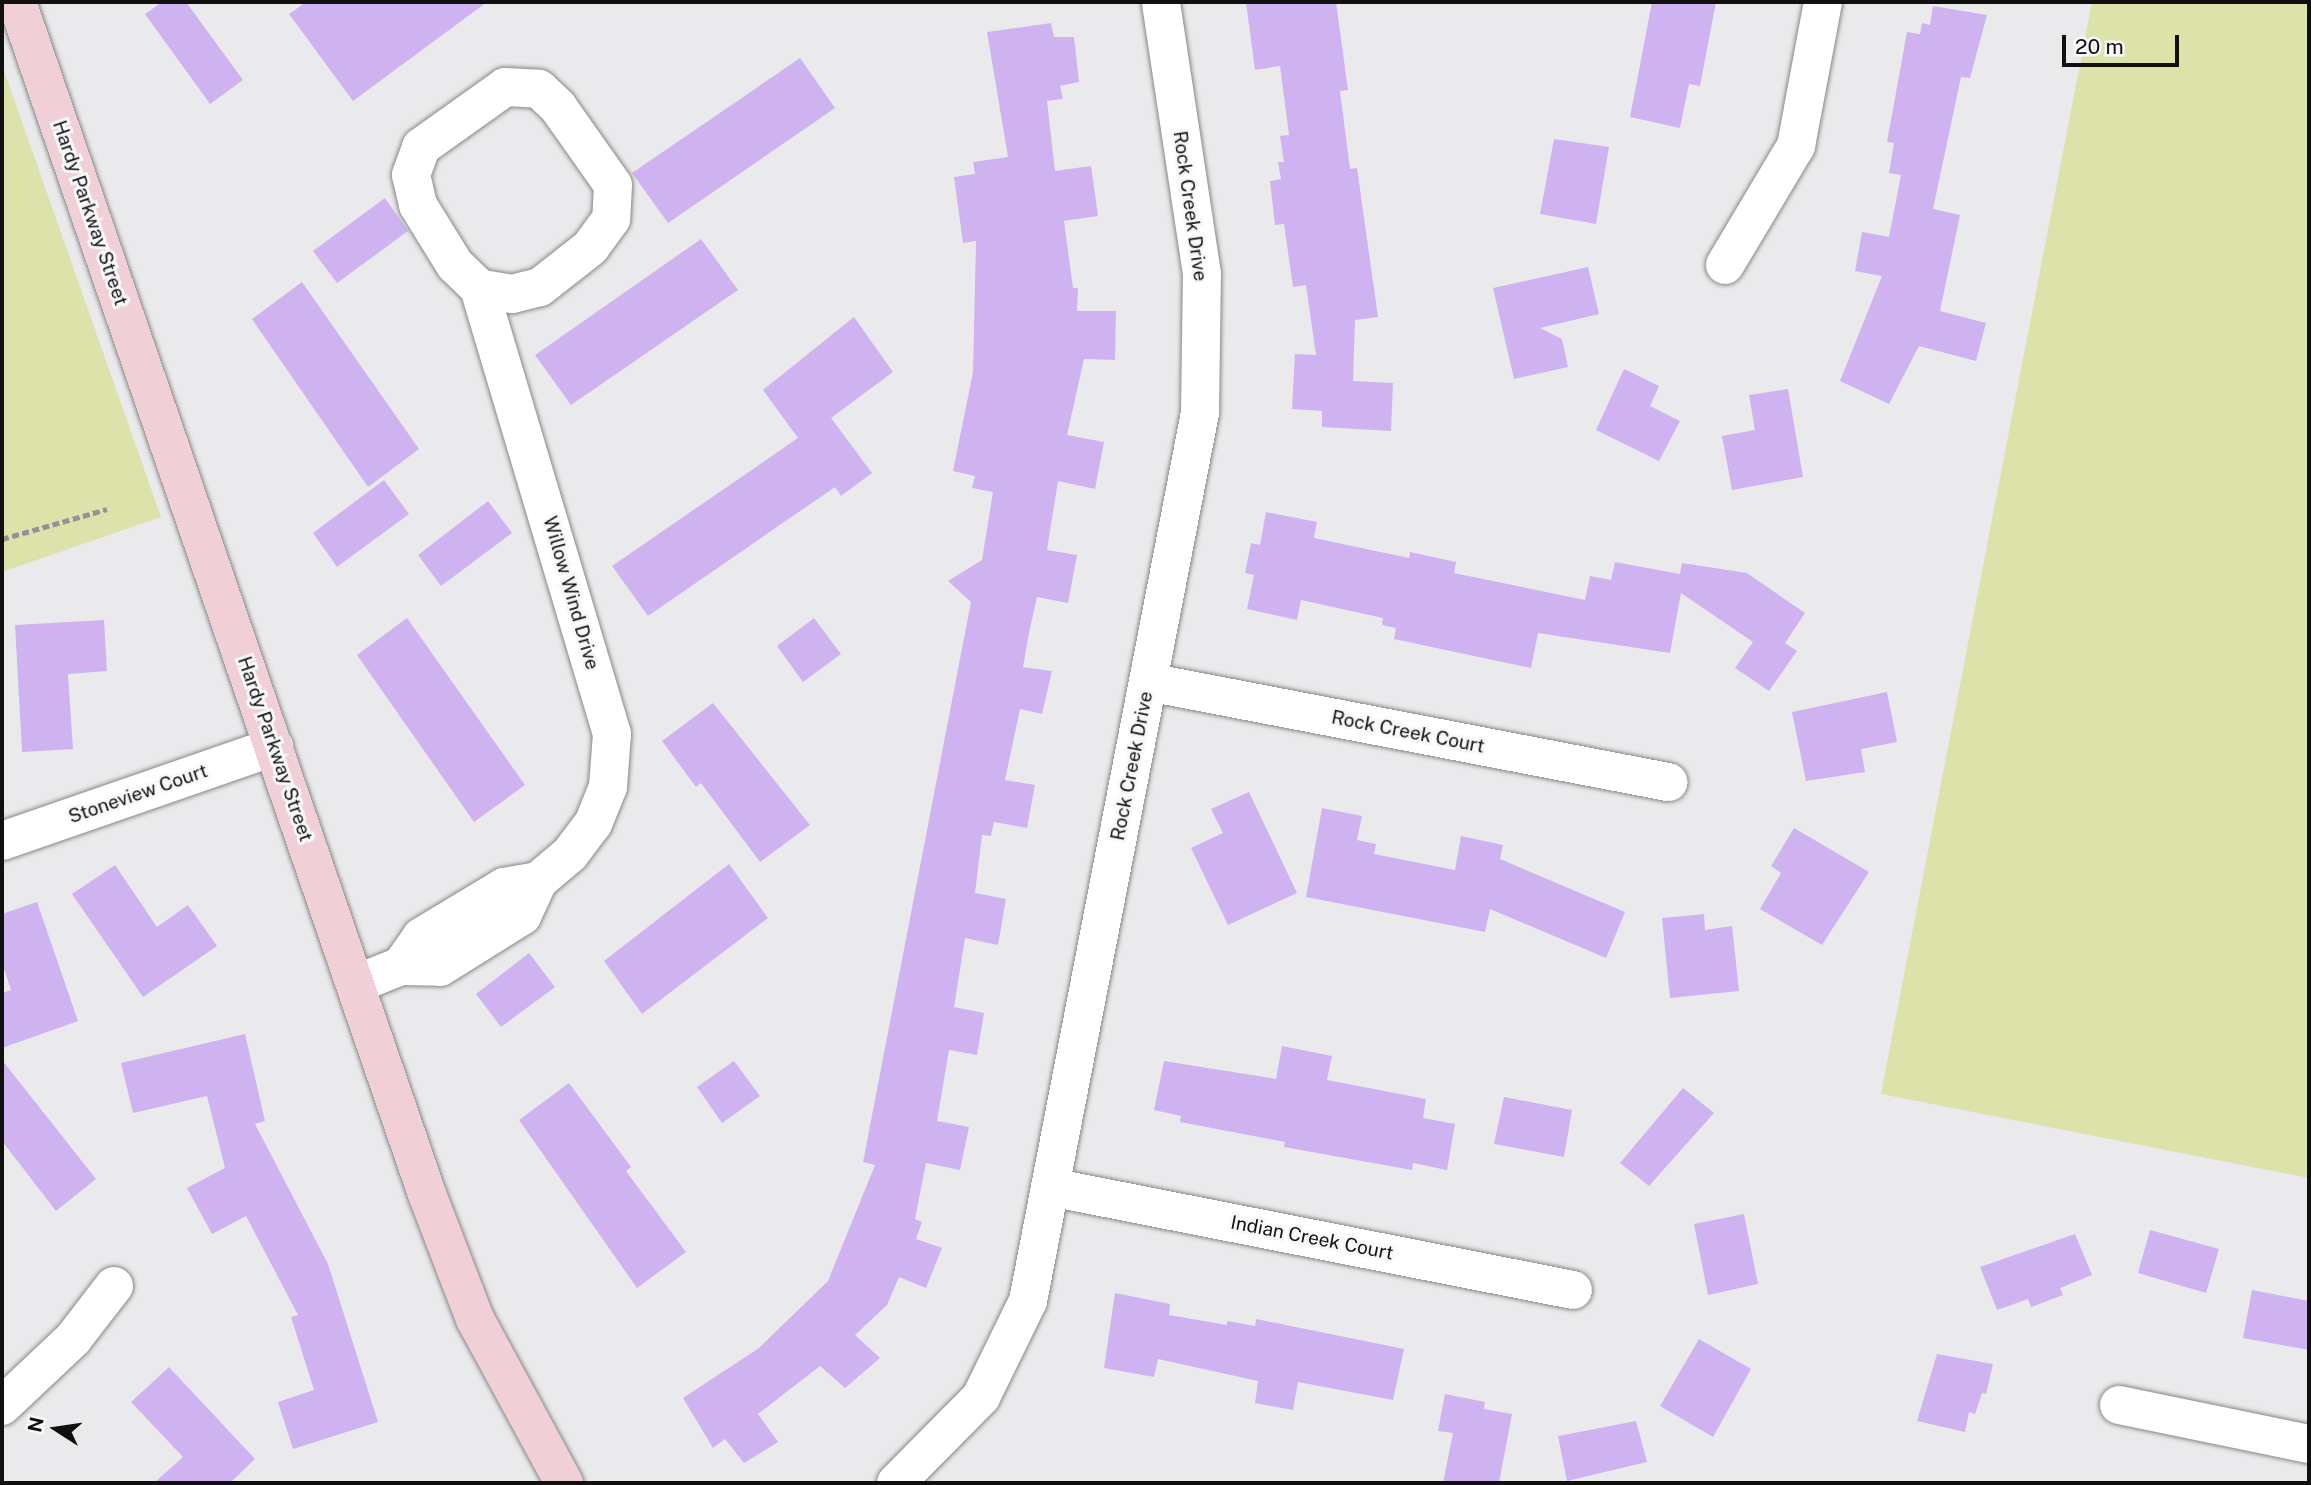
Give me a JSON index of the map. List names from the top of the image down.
{
  "streets": {
    "main road": ["Hardy Parkway Street"],
    "street": [
      "Rock Creek Drive",
      "Willow Wind Drive",
      "Rock Creek Court",
      "Stoneview Court",
      "Indian Creek Court"
    ]
  },
  "crossings": [
    ["Rock Creek Drive", "Rock Creek Court"],
    ["Rock Creek Drive", "Indian Creek Court"],
    ["Hardy Parkway Street", "Willow Wind Drive"],
    ["Hardy Parkway Street", "Stoneview Court"]
  ],
  "scale_bar": "20 m",
  "north": "left"
}
